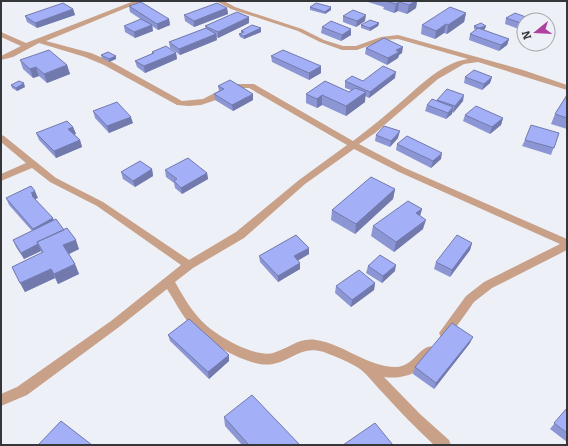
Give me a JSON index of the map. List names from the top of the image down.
{
  "north": "left"
}
